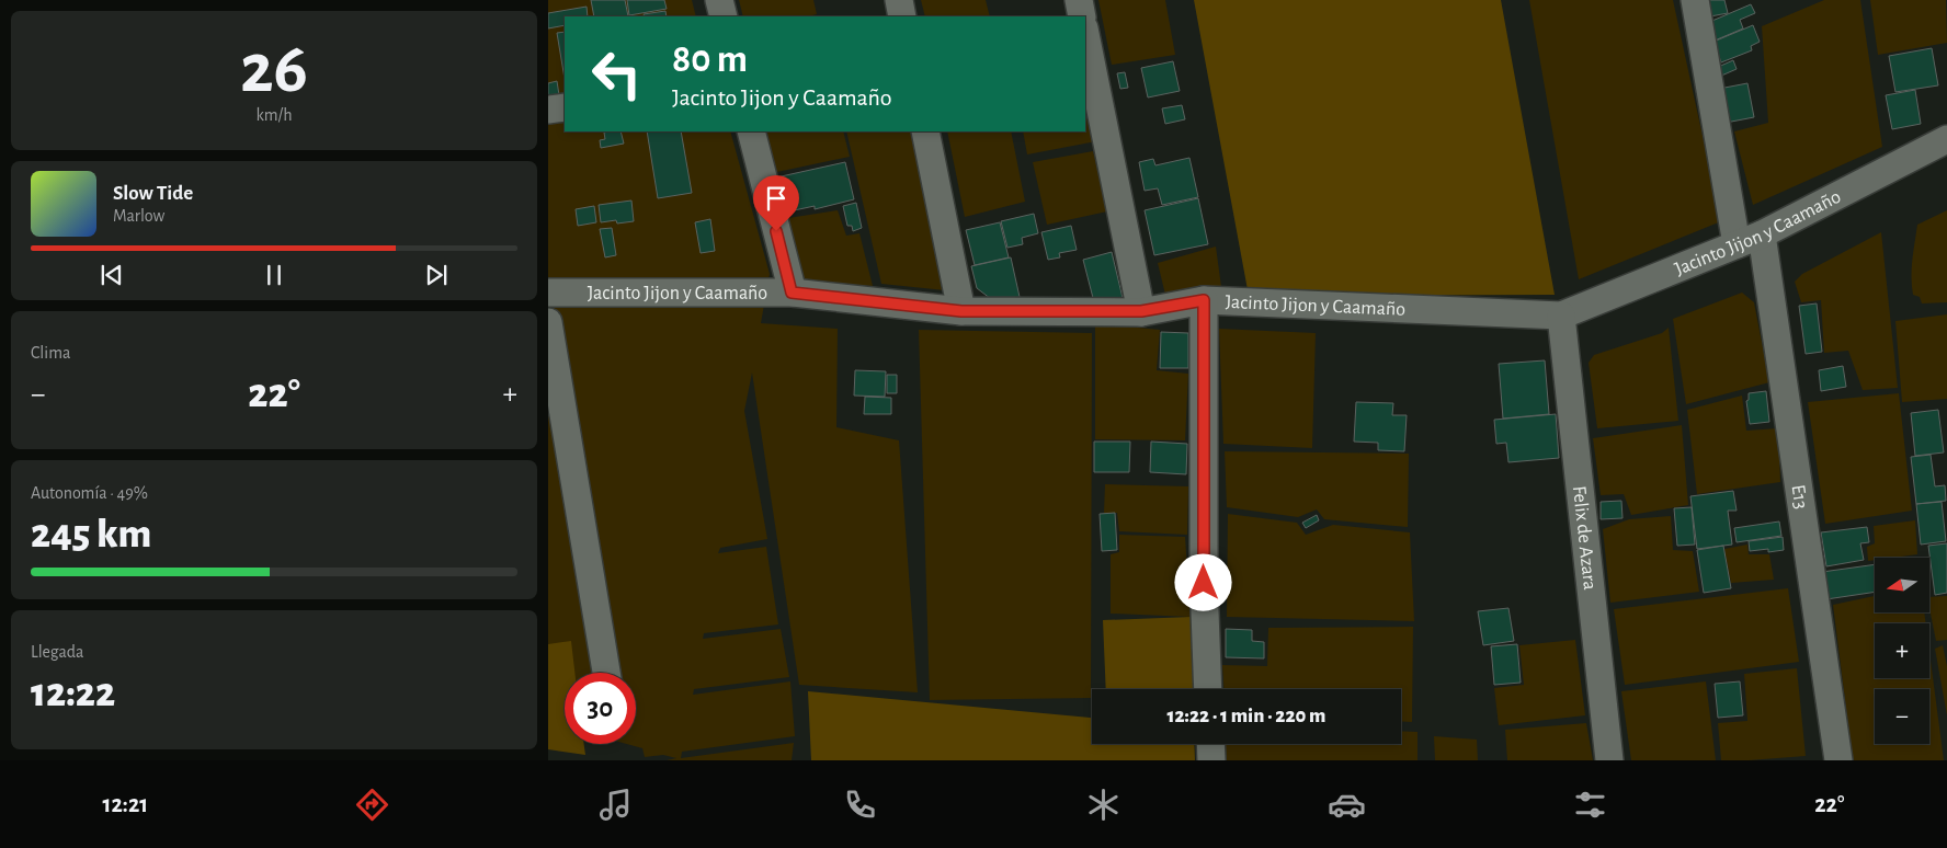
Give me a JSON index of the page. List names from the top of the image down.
{
  "streets": {
    "street": ["Jacinto Jijon y Caamaño", "E13", "Felix de Azara"]
  },
  "crossings": [
    ["Jacinto Jijon y Caamaño", "E13"],
    ["Jacinto Jijon y Caamaño", "Felix de Azara"]
  ],
  "north": "left",
  "page": {
    "tile": [
      ["26", "km/h"],
      "Clima",
      ["Autonomía · 49%", "245 km"],
      ["Llegada", "12:22"]
    ],
    "turn": ["80 m", "Jacinto Jijon y Caamaño"],
    "song": ["Slow Tide", "Marlow"],
    "heat": ["−", "22°", "+"],
    "map_buttons": ["+", "−"],
    "limit": "30",
    "trip": "12:22 · 1 min · 220 m",
    "tabs": ["12:21", "22°"]
  }
}
